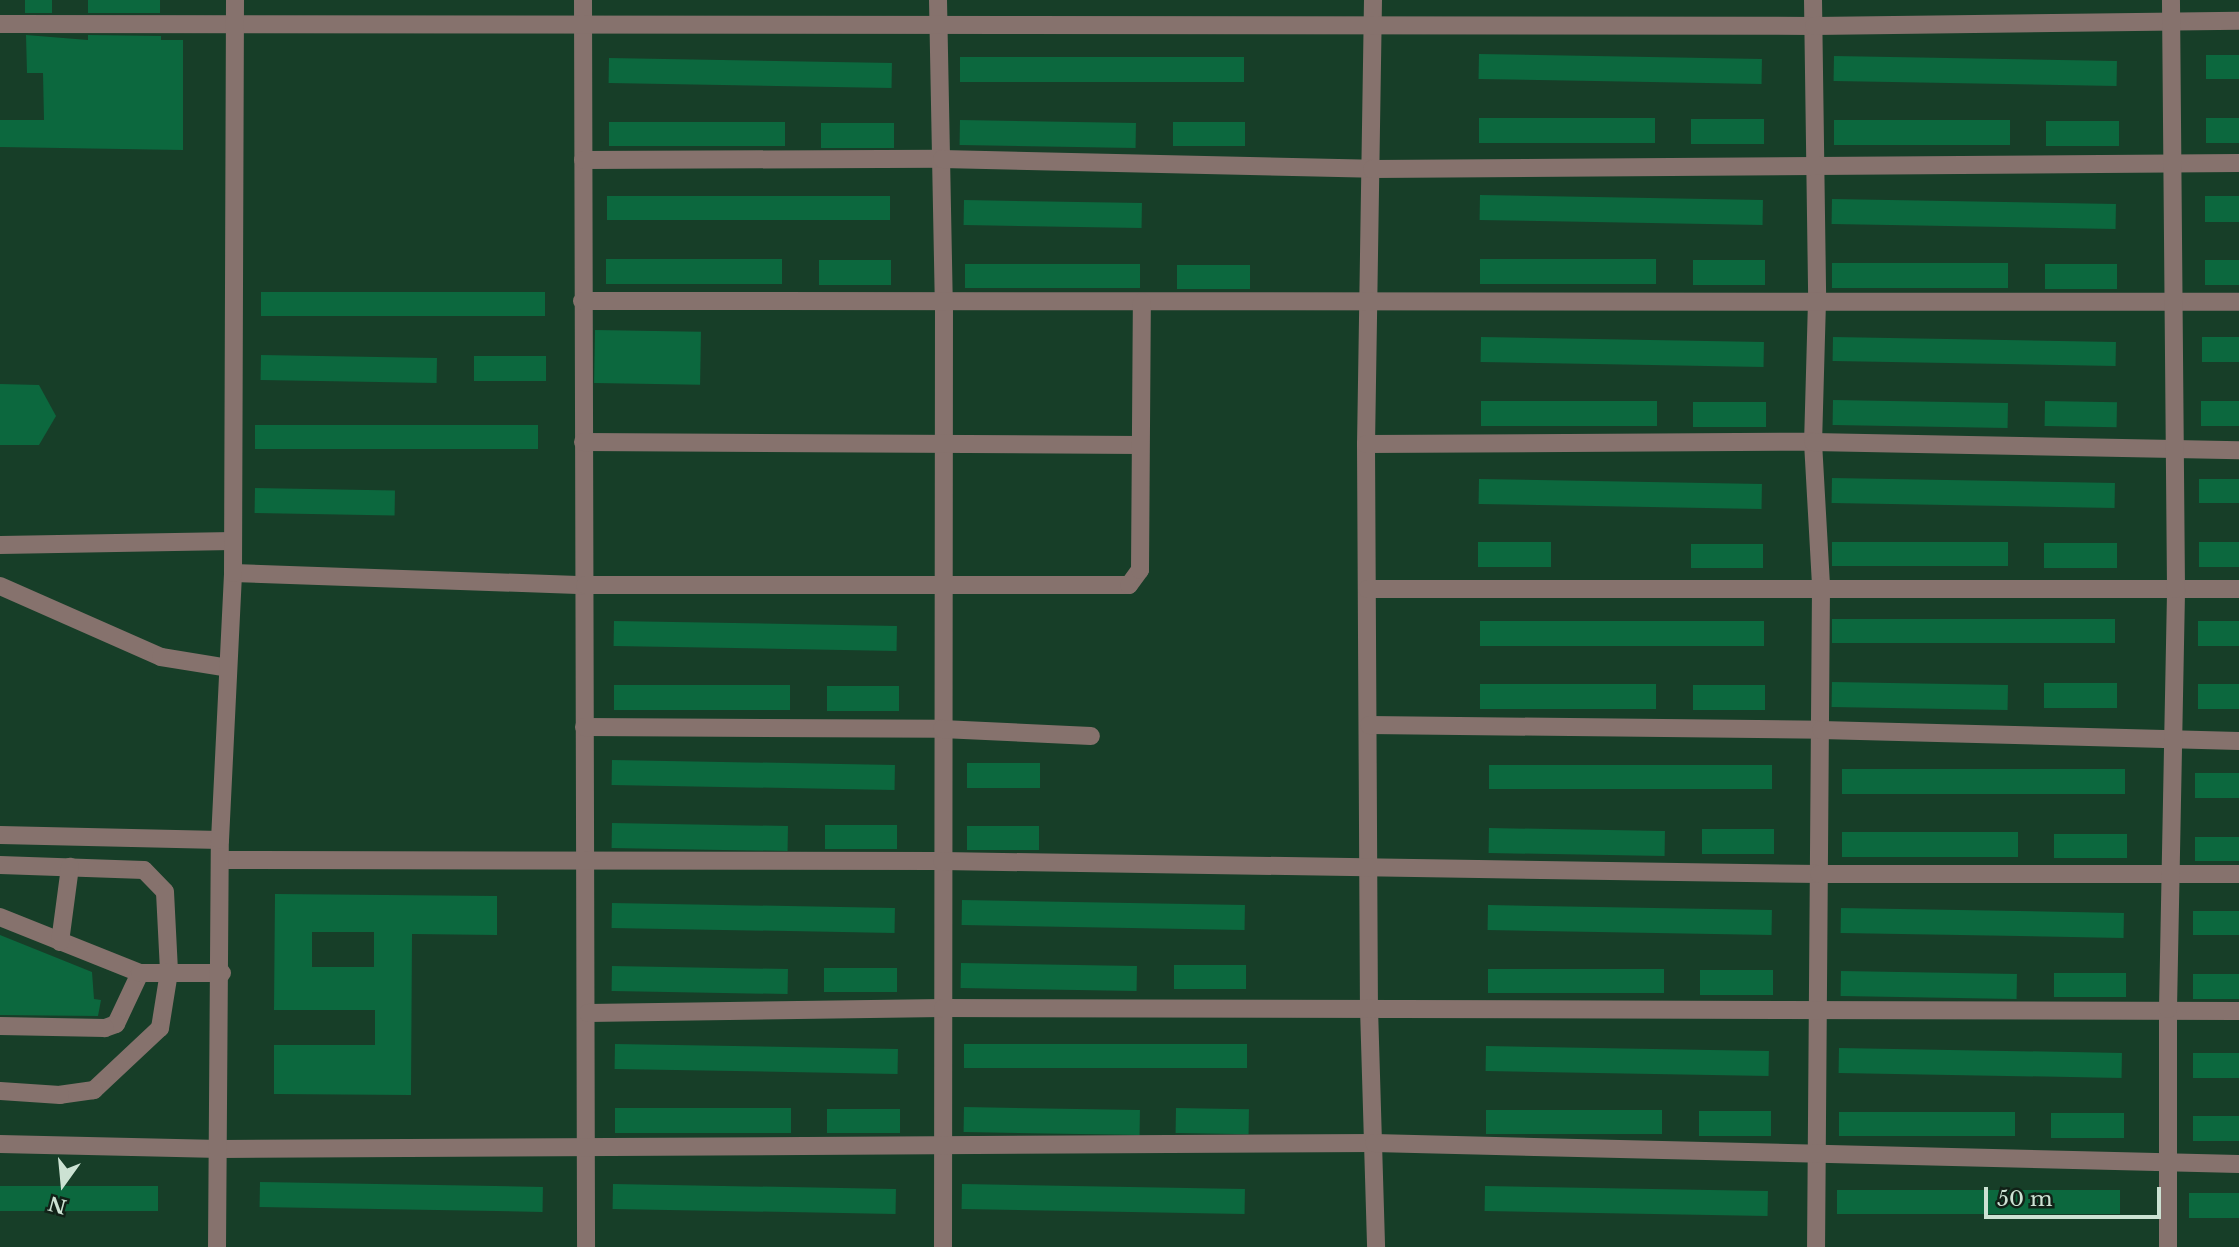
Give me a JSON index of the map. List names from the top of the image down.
{
  "scale_bar": "50 m",
  "north": "bottom"
}
